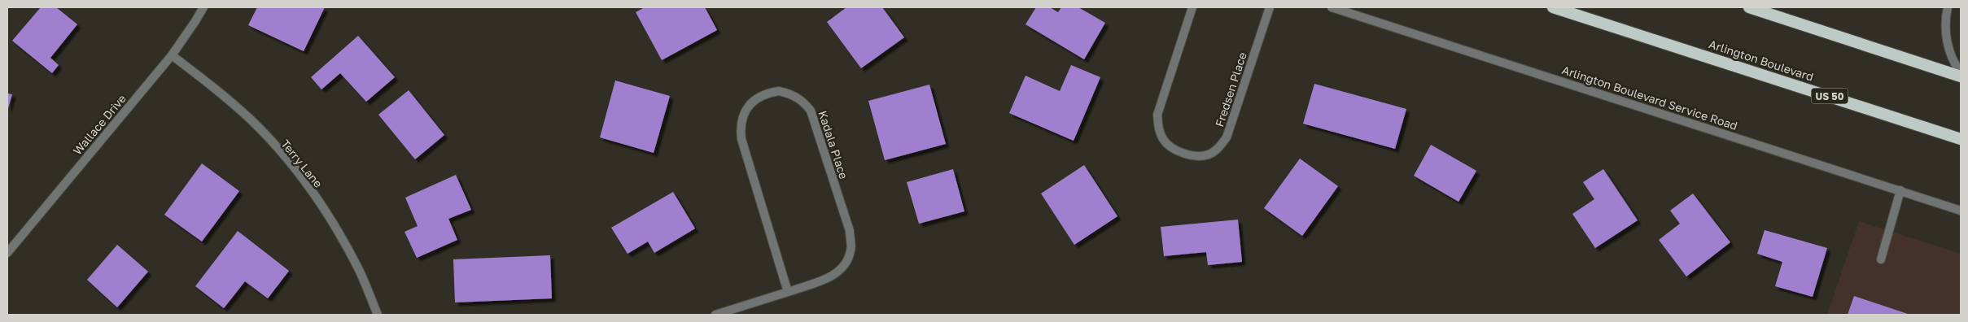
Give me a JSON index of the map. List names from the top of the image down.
{
  "streets": {
    "highway": ["Arlington Boulevard", "US 50"],
    "street": [
      "Fredsen Place",
      "Arlington Boulevard Service Road",
      "Wallace Drive",
      "Kadala Place",
      "Terry Lane"
    ]
  },
  "crossings": [
    ["Wallace Drive", "Terry Lane"]
  ]
}
